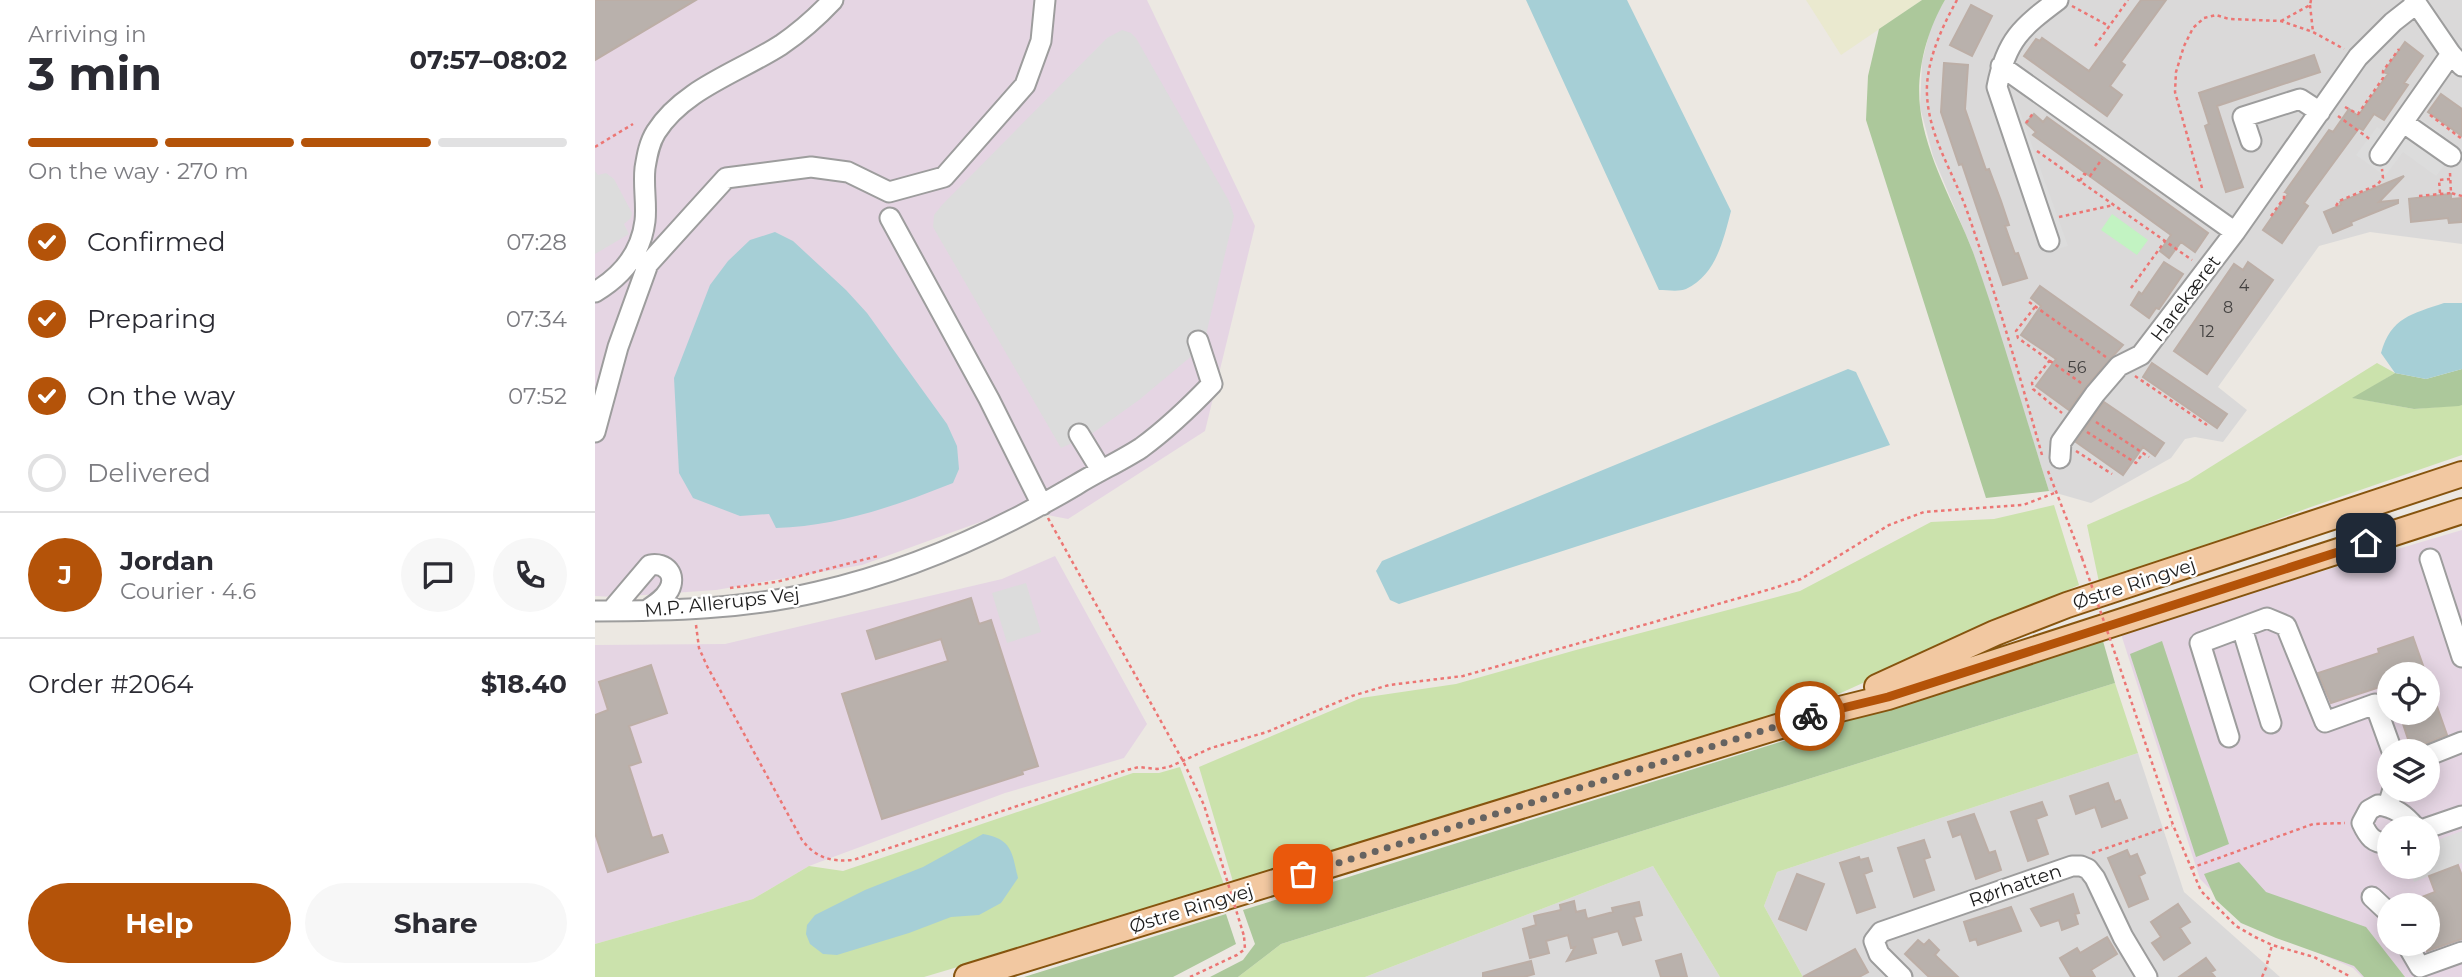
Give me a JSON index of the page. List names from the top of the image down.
{
  "streets": {
    "main road": ["Østre Ringvej"],
    "street": ["Harekæret", "M.P. Allerups Vej", "Rørhatten"]
  },
  "house_numbers": [
    "4",
    "8",
    "12",
    "56"
  ],
  "page": {
    "heading": ["3 min", "Arriving in", "07:57–08:02"],
    "panel": [
      "Jordan",
      "Courier · 4.6",
      "Order #2064",
      "$18.40"
    ],
    "bar": "On the way · 270 m",
    "list": [
      ["Confirmed", "07:28"],
      ["Preparing", "07:34"],
      ["On the way", "07:52"],
      "Delivered"
    ],
    "round": "J",
    "map_buttons": ["+", "−"],
    "buttons": ["Help", "Share"]
  }
}
